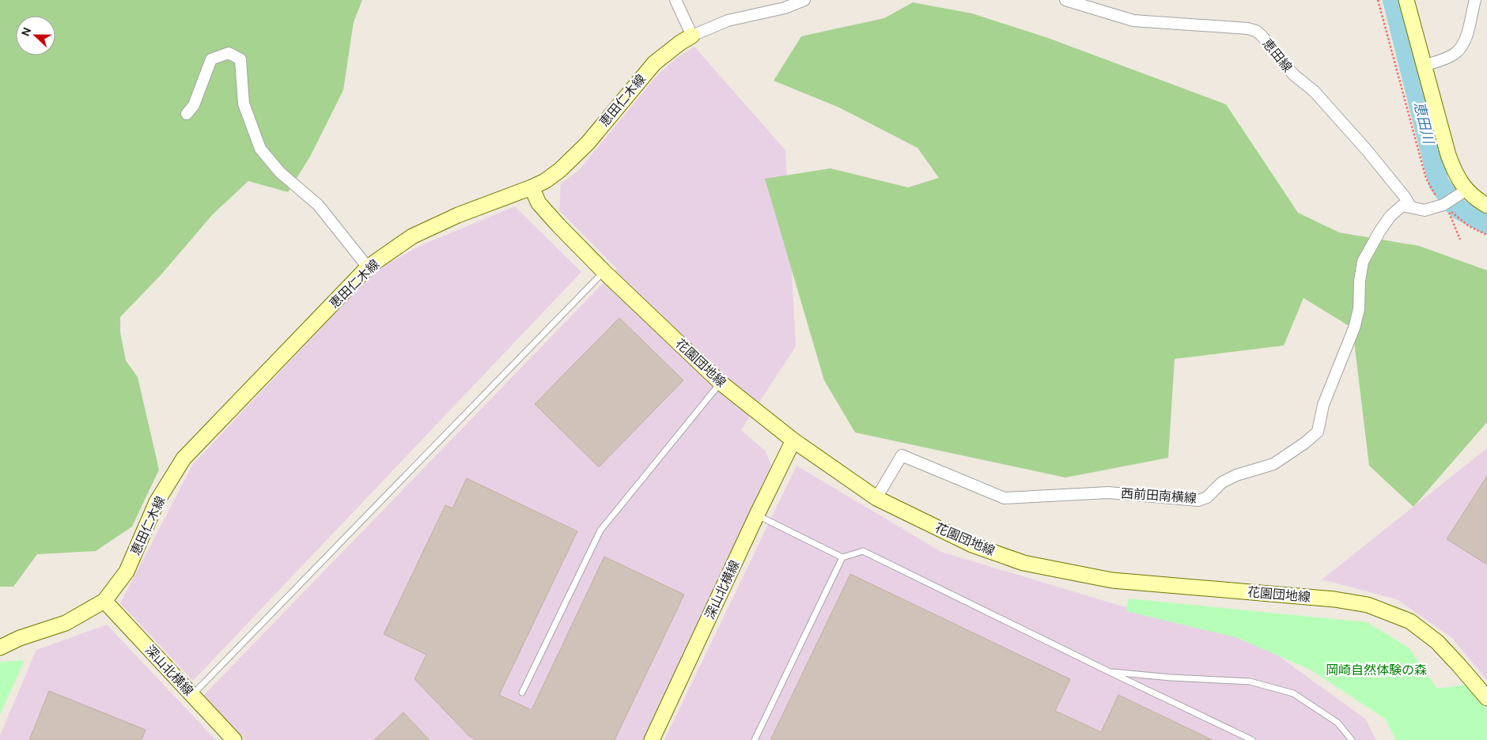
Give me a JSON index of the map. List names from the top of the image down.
{
  "streets": {
    "street": [
      "恵田線",
      "恵田仁木線",
      "花園団地線",
      "西前田南横線",
      "深山北横線"
    ]
  },
  "crossings": [
    ["恵田線", "西前田南横線"],
    ["恵田仁木線", "花園団地線"],
    ["恵田仁木線", "深山北横線"],
    ["花園団地線", "西前田南横線"],
    ["花園団地線", "深山北横線"]
  ],
  "water": ["恵田川"],
  "parks": ["岡崎自然体験の森"],
  "north": "left"
}
